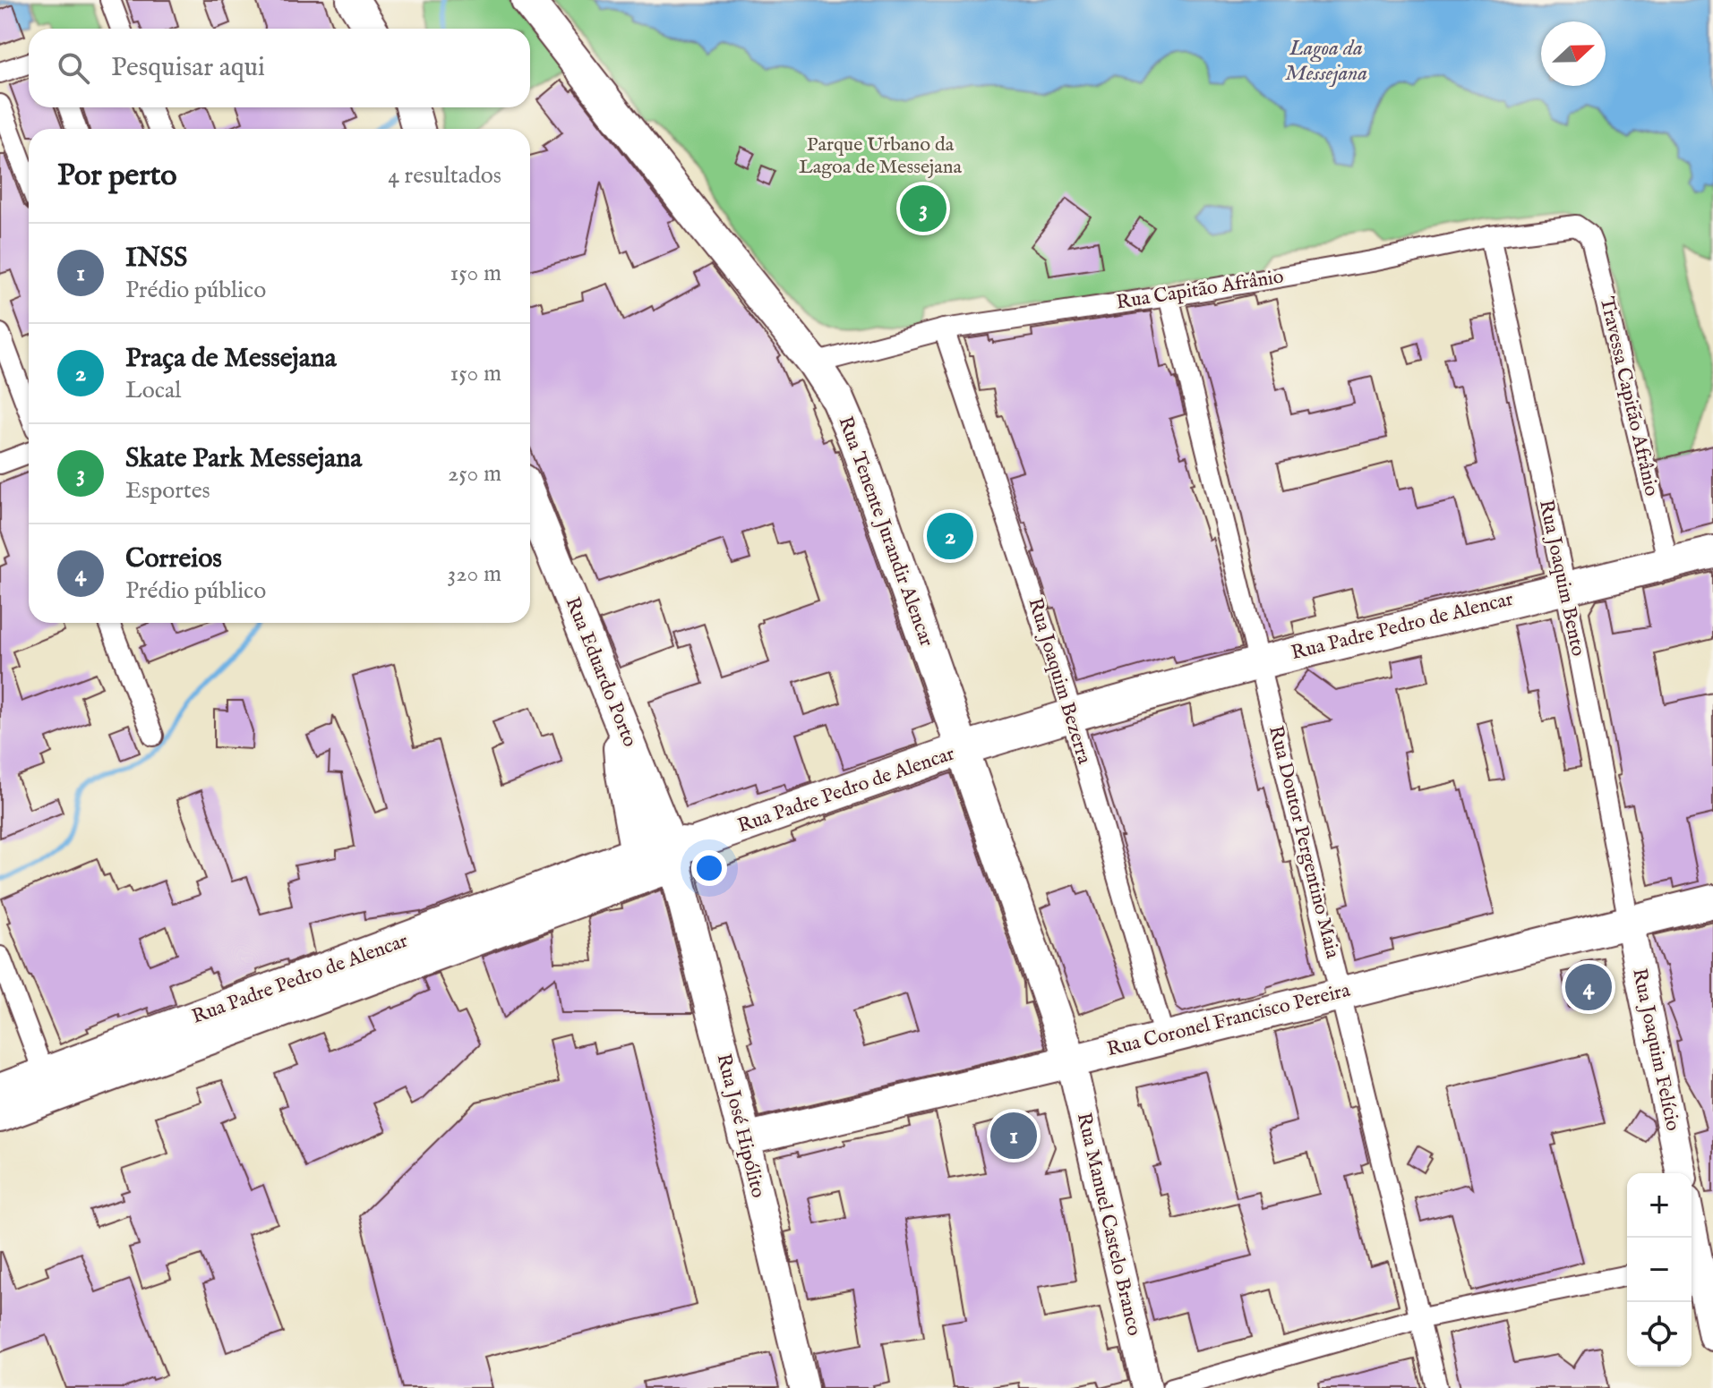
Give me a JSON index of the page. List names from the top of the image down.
{
  "streets": {
    "main road": [
      "Rua Tenente Jurandir Alencar",
      "Rua Padre Pedro de Alencar",
      "Rua Eduardo Porto",
      "Rua Coronel Francisco Pereira",
      "Rua Joaquim Felício",
      "Rua José Hipólito",
      "Rua Manuel Castelo Branco"
    ],
    "street": [
      "Rua Capitão Afrânio",
      "Travessa Capitão Afrânio",
      "Rua Joaquim Bento",
      "Rua Joaquim Bezerra",
      "Rua Doutor Pergentino Maia"
    ]
  },
  "crossings": [
    ["Rua Capitão Afrânio", "Travessa Capitão Afrânio"],
    ["Rua Capitão Afrânio", "Rua Tenente Jurandir Alencar"],
    ["Rua Capitão Afrânio", "Rua Joaquim Bento"],
    ["Rua Capitão Afrânio", "Rua Joaquim Bezerra"],
    ["Rua Capitão Afrânio", "Rua Doutor Pergentino Maia"],
    ["Travessa Capitão Afrânio", "Rua Padre Pedro de Alencar"],
    ["Rua Tenente Jurandir Alencar", "Rua Padre Pedro de Alencar"],
    ["Rua Tenente Jurandir Alencar", "Rua Coronel Francisco Pereira"],
    ["Rua Tenente Jurandir Alencar", "Rua Manuel Castelo Branco"],
    ["Rua Joaquim Bento", "Rua Padre Pedro de Alencar"],
    ["Rua Joaquim Bento", "Rua Coronel Francisco Pereira"],
    ["Rua Joaquim Bento", "Rua Joaquim Felício"],
    ["Rua Padre Pedro de Alencar", "Rua Eduardo Porto"],
    ["Rua Padre Pedro de Alencar", "Rua Joaquim Bezerra"],
    ["Rua Padre Pedro de Alencar", "Rua Doutor Pergentino Maia"],
    ["Rua Padre Pedro de Alencar", "Rua José Hipólito"],
    ["Rua Eduardo Porto", "Rua José Hipólito"],
    ["Rua Joaquim Bezerra", "Rua Coronel Francisco Pereira"],
    ["Rua Doutor Pergentino Maia", "Rua Coronel Francisco Pereira"],
    ["Rua Coronel Francisco Pereira", "Rua Joaquim Felício"],
    ["Rua Coronel Francisco Pereira", "Rua José Hipólito"],
    ["Rua Coronel Francisco Pereira", "Rua Manuel Castelo Branco"]
  ],
  "water": ["Lagoa da Messejana"],
  "parks": ["Parque Urbano da Lagoa de Messejana"],
  "north": "right",
  "page": {
    "search": "Pesquisar aqui",
    "heading": ["Por perto", "4 resultados"],
    "pins": [
      "3",
      "2",
      "4",
      "1"
    ],
    "list": [
      {
        "mark": "1",
        "name": "INSS",
        "note": "Prédio público",
        "value": "150 m"
      },
      {
        "mark": "2",
        "name": "Praça de Messejana",
        "note": "Local",
        "value": "150 m"
      },
      {
        "mark": "3",
        "name": "Skate Park Messejana",
        "note": "Esportes",
        "value": "250 m"
      },
      {
        "mark": "4",
        "name": "Correios",
        "note": "Prédio público",
        "value": "320 m"
      }
    ],
    "map_buttons": ["+", "−"]
  }
}
